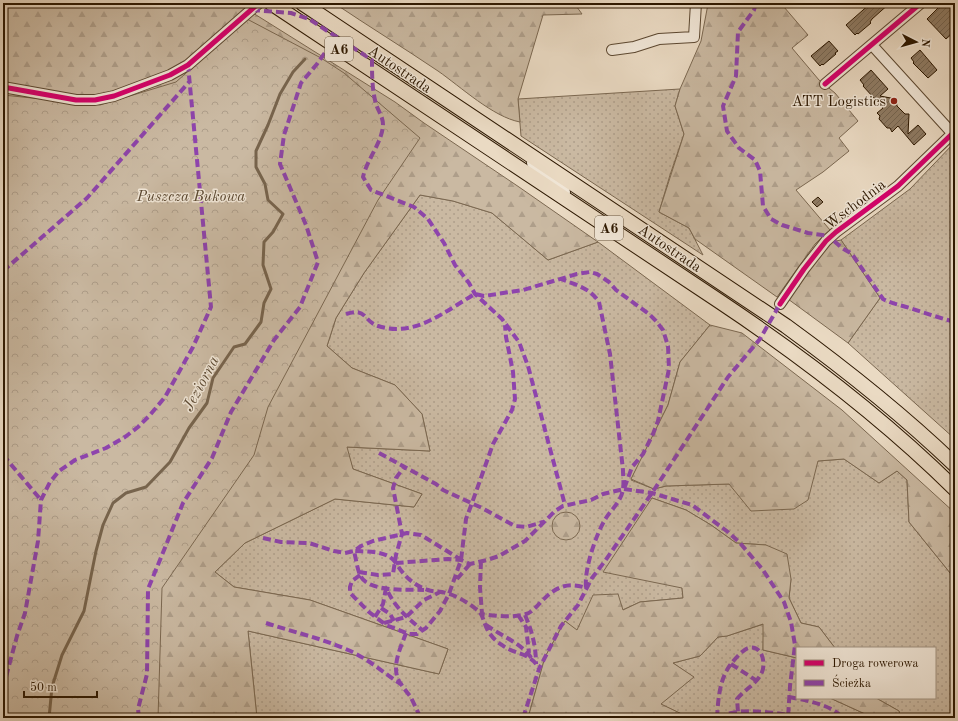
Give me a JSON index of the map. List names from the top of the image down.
{
  "streets": {
    "highway": ["A6", "Autostrada"],
    "street": ["Wschodnia"]
  },
  "water": ["Jeziorna"],
  "parks": ["Puszcza Bukowa"],
  "places": ["ATT Logistics"],
  "legend": ["Droga rowerowa", "Ścieżka"],
  "scale_bar": "50 m",
  "north": "right"
}
